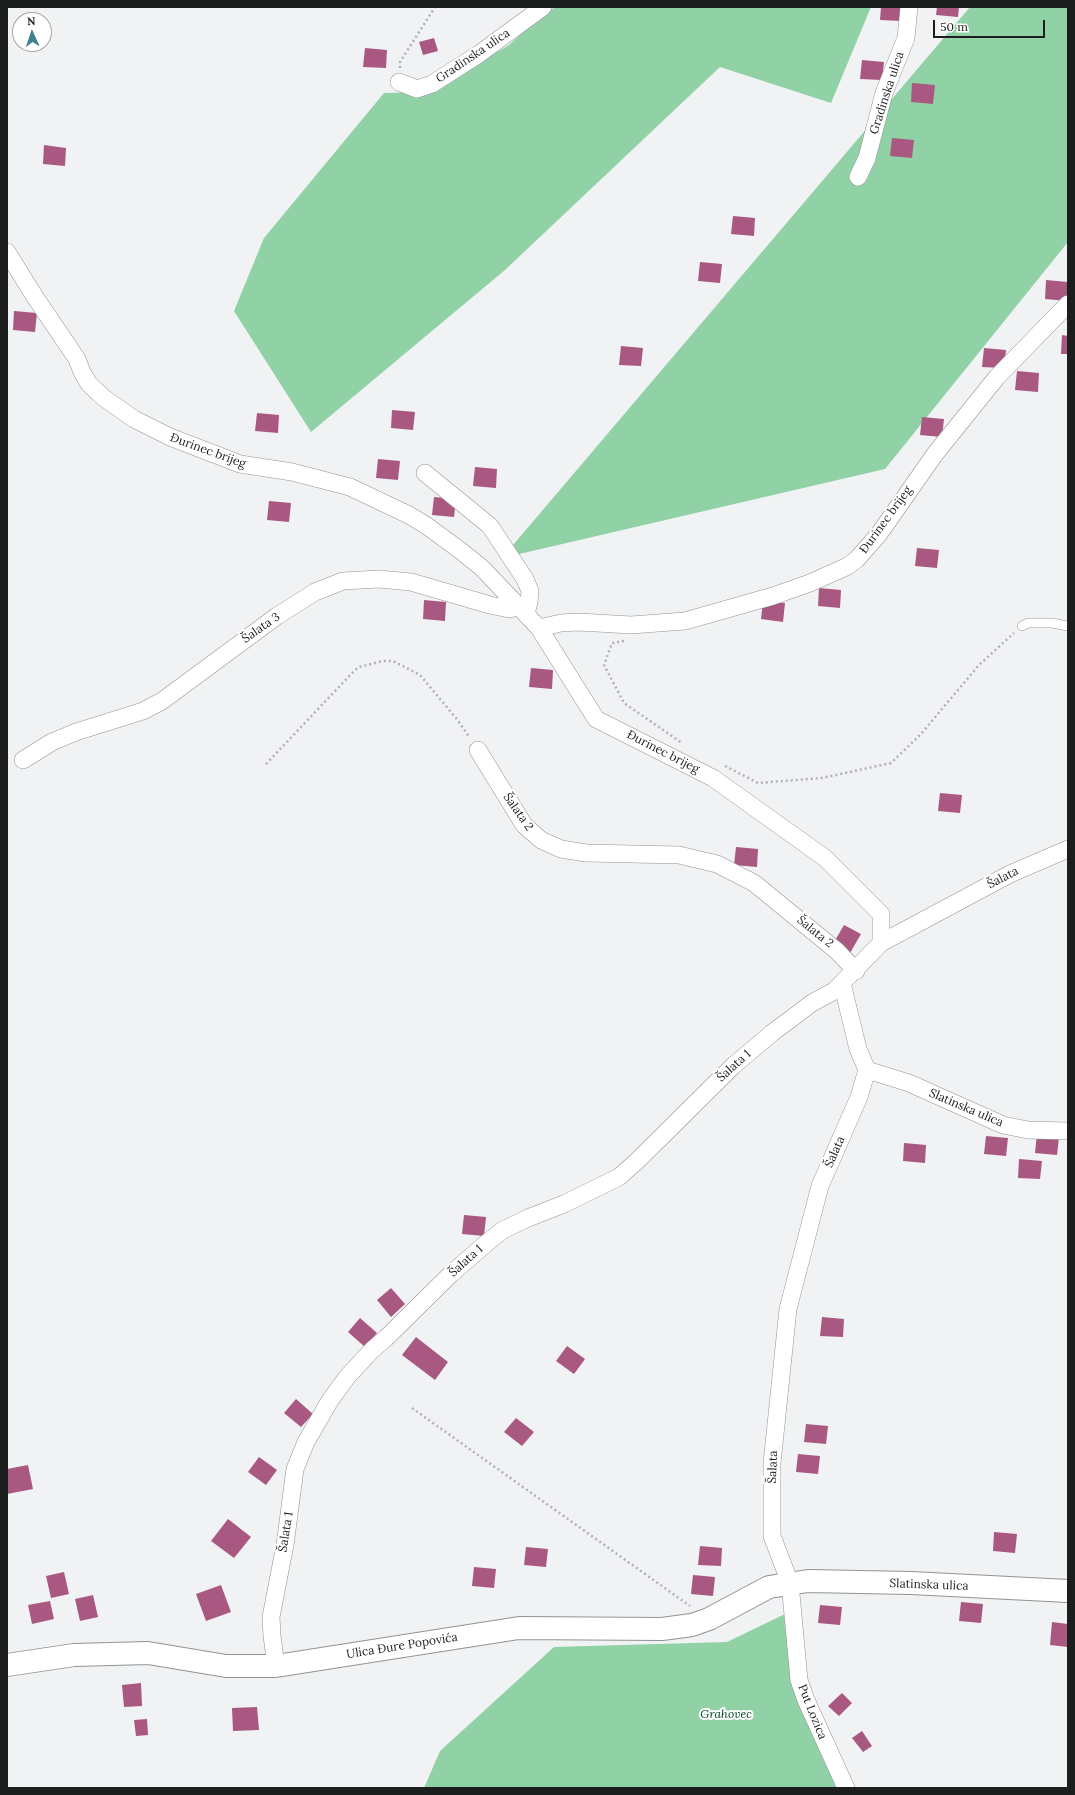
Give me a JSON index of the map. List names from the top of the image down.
{
  "streets": {
    "street": [
      "Gradinska ulica",
      "Đurinec brijeg",
      "Šalata 3",
      "Šalata 2",
      "Šalata",
      "Šalata 1",
      "Slatinska ulica",
      "Ulica Đure Popovića",
      "Put Lozica"
    ]
  },
  "crossings": [
    ["Đurinec brijeg", "Šalata 3"],
    ["Đurinec brijeg", "Šalata"],
    ["Šalata 2", "Šalata"],
    ["Šalata", "Šalata 1"],
    ["Šalata", "Slatinska ulica"],
    ["Šalata", "Ulica Đure Popovića"],
    ["Šalata", "Put Lozica"],
    ["Šalata 1", "Ulica Đure Popovića"],
    ["Slatinska ulica", "Ulica Đure Popovića"],
    ["Slatinska ulica", "Put Lozica"],
    ["Ulica Đure Popovića", "Put Lozica"]
  ],
  "parks": ["Grahovec"],
  "scale_bar": "50 m",
  "north": "top"
}
